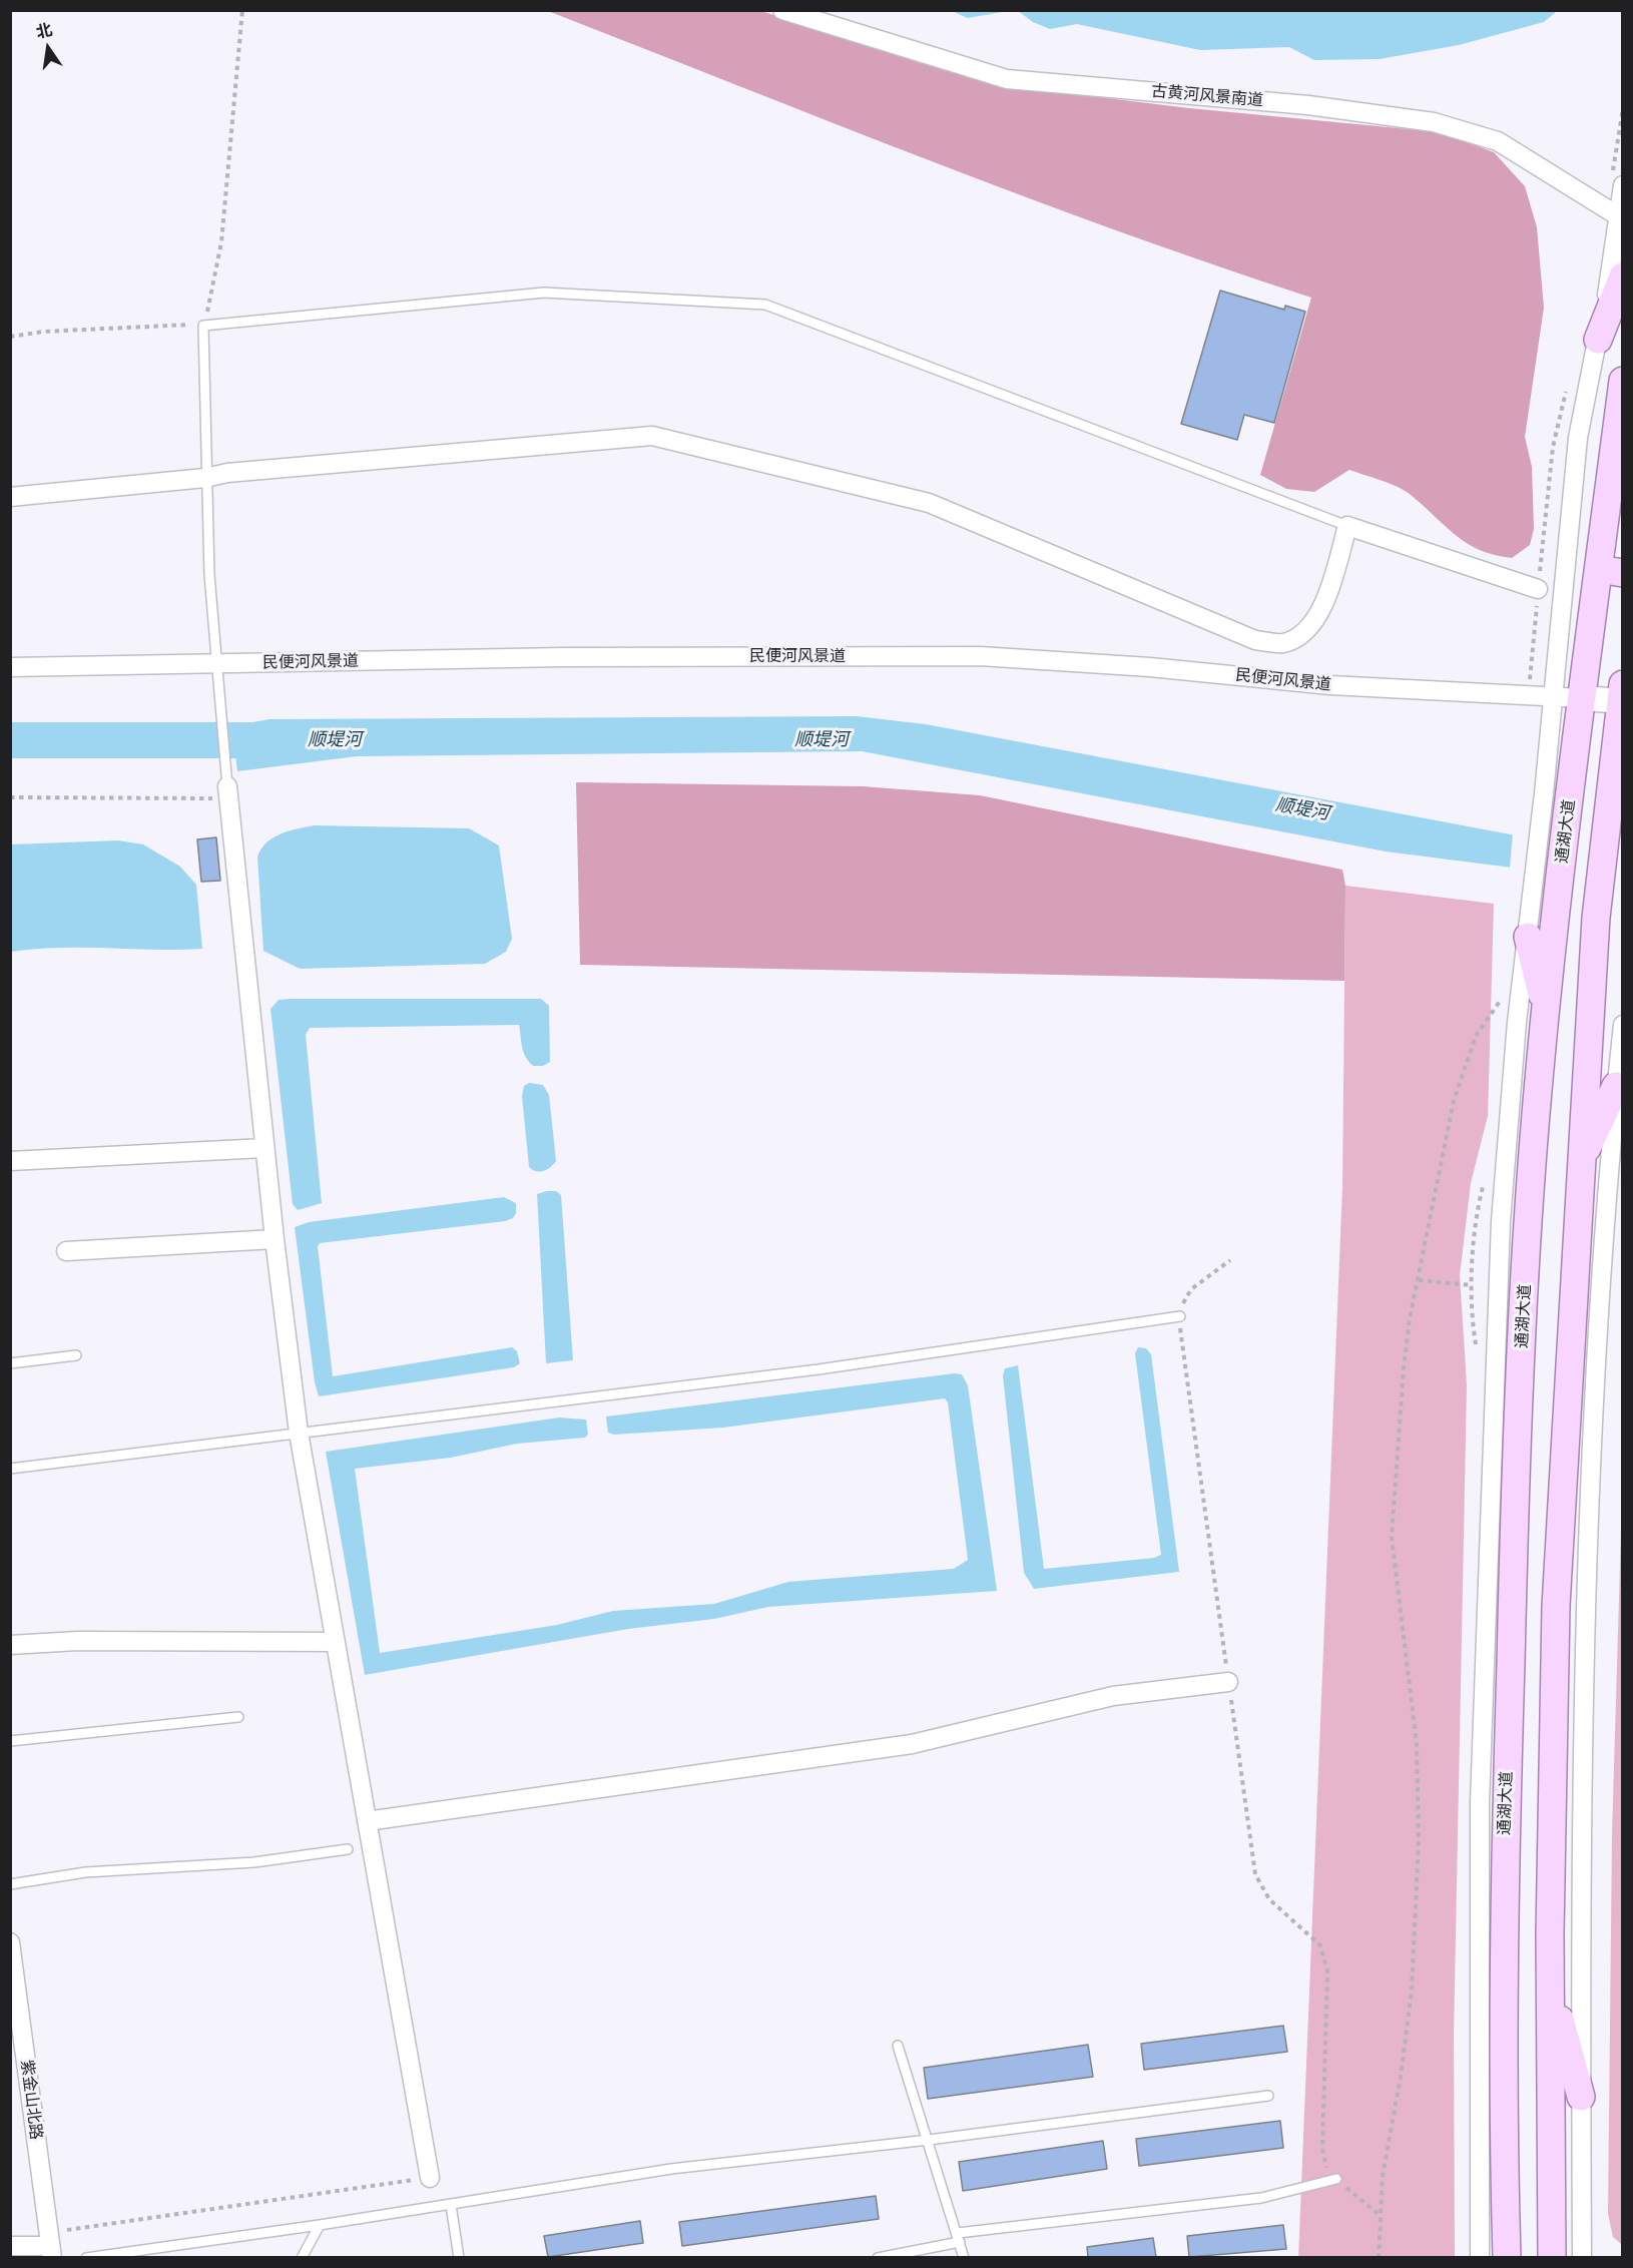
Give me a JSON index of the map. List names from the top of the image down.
{
  "streets": {
    "main road": ["通湖大道"],
    "street": ["古黄河风景南道", "民便河风景道", "紫金山北路"]
  },
  "crossings": [
    ["民便河风景道", "通湖大道"]
  ],
  "water": ["顺堤河"],
  "north": "top"
}
